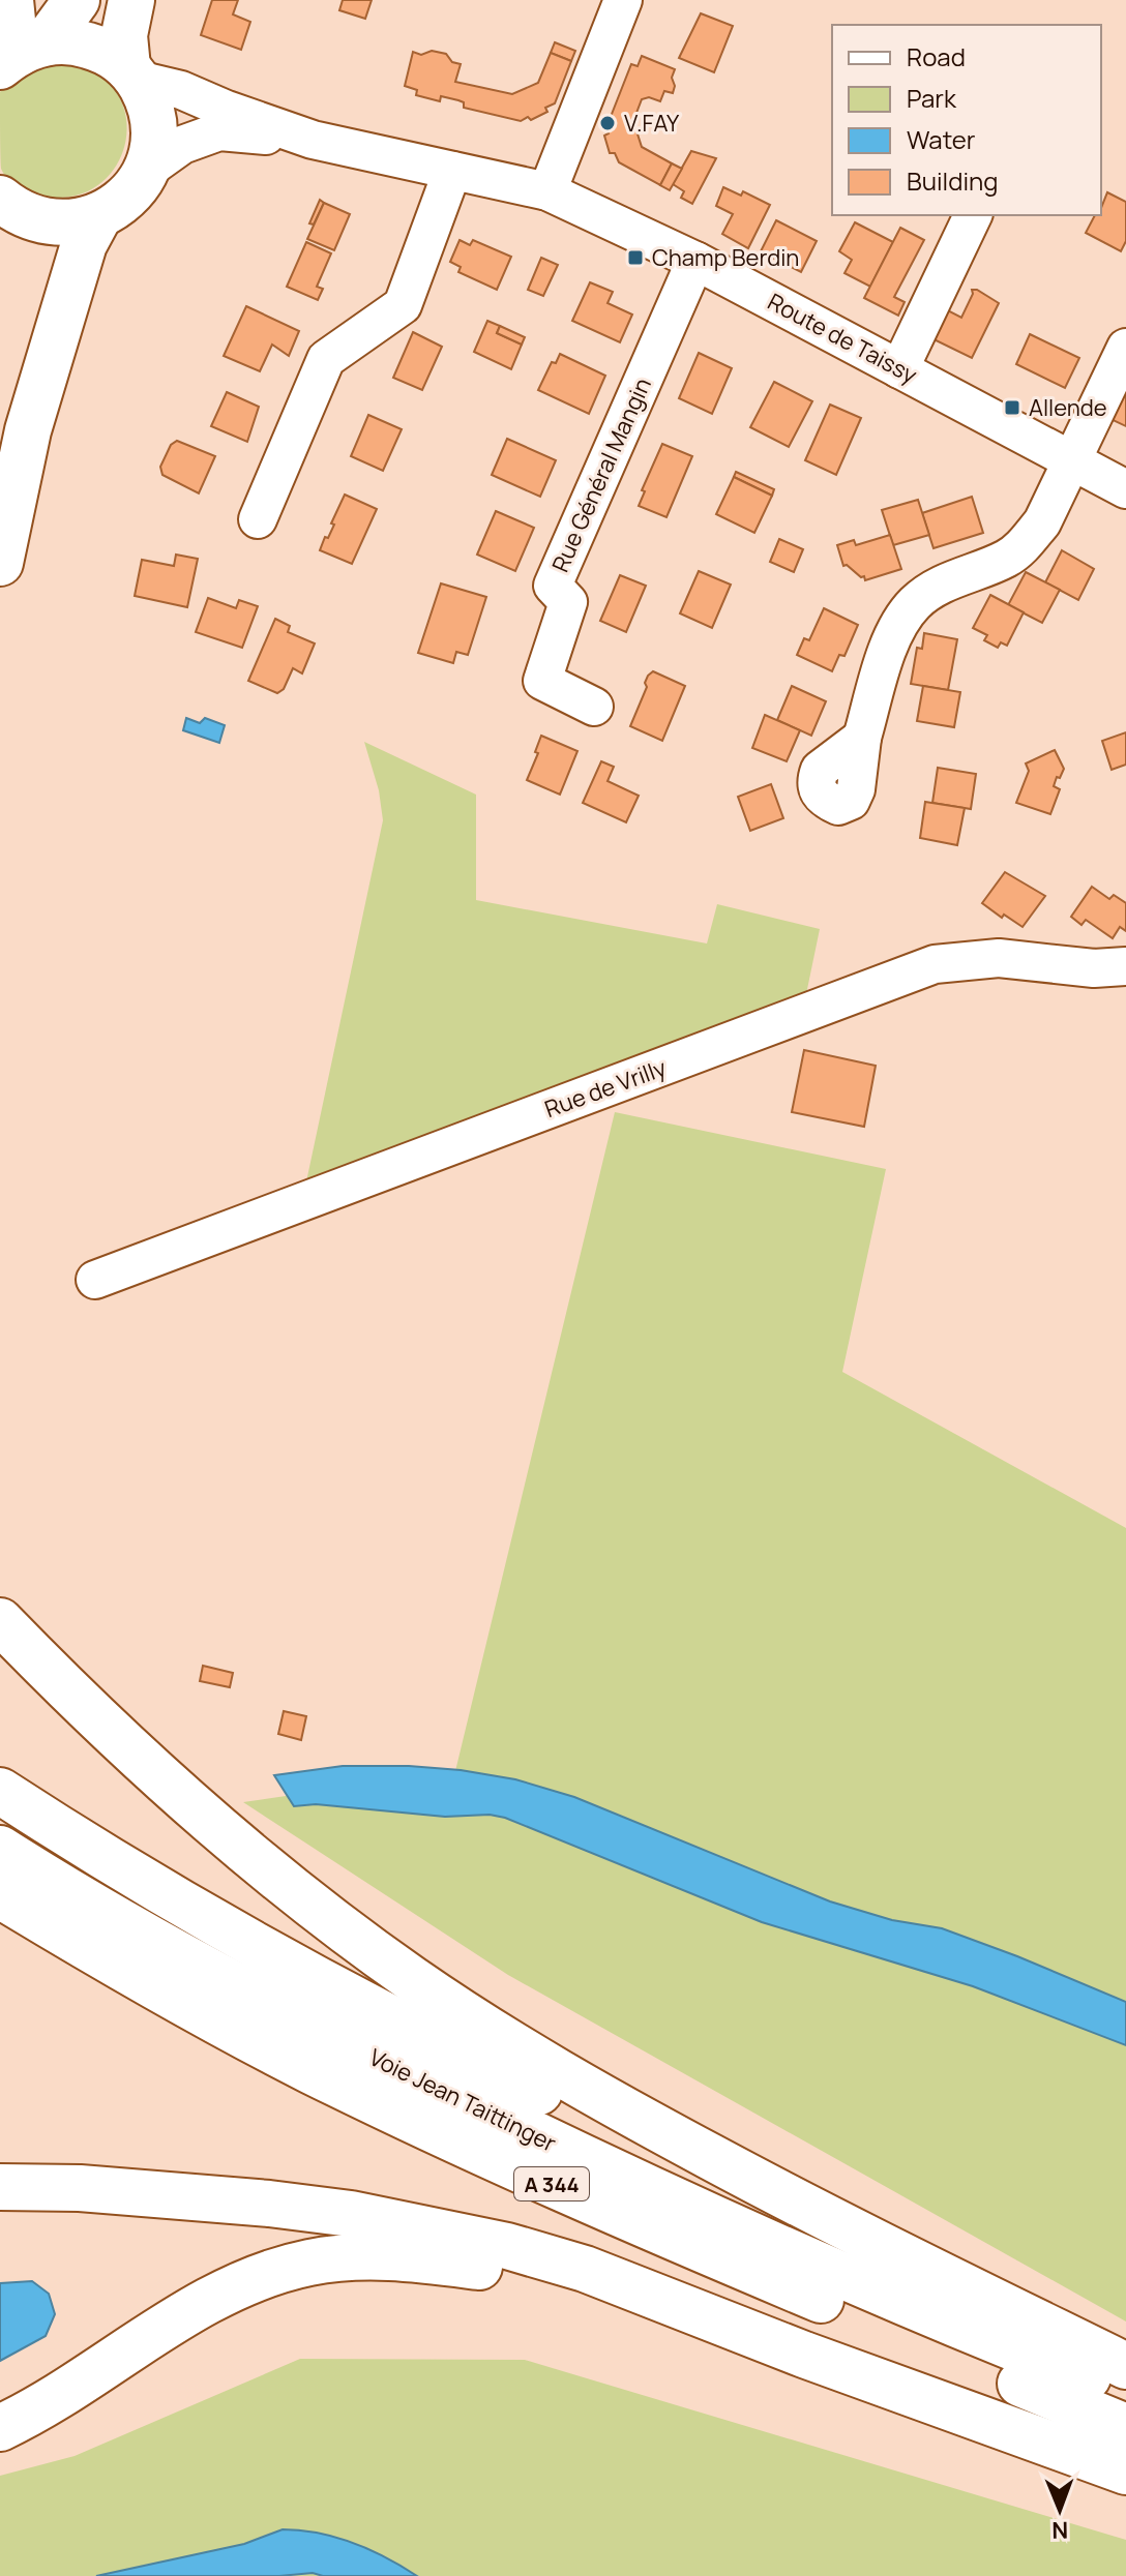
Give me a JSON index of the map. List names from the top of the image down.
{
  "streets": {
    "main road": ["Voie Jean Taittinger", "A 344"],
    "street": ["Route de Taissy", "Rue Général Mangin", "Rue de Vrilly"]
  },
  "crossings": [
    ["Route de Taissy", "Rue Général Mangin"]
  ],
  "places": {
    "other": ["V.FAY"],
    "transit": ["Champ Berdin", "Allende"]
  },
  "legend": [
    "Road",
    "Park",
    "Water",
    "Building"
  ],
  "north": "bottom"
}
